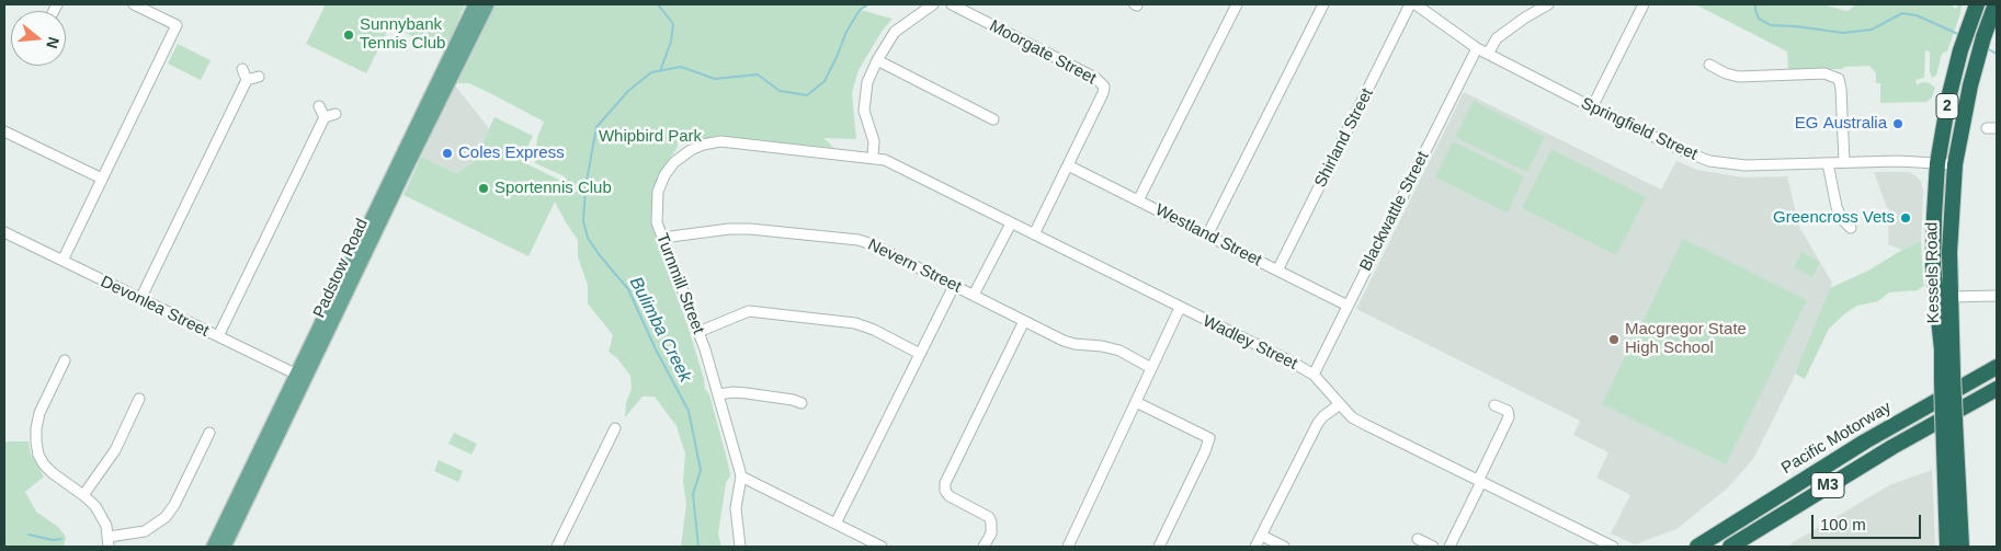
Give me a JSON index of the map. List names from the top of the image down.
{
  "streets": {
    "highway": [
      "2",
      "Kessels Road",
      "Pacific Motorway",
      "M3"
    ],
    "main road": ["Padstow Road"],
    "street": [
      "Moorgate Street",
      "Springfield Street",
      "Shirland Street",
      "Blackwattle Street",
      "Westland Street",
      "Nevern Street",
      "Turnmill Street",
      "Devonlea Street",
      "Wadley Street"
    ]
  },
  "crossings": [
    ["Moorgate Street", "Westland Street"],
    ["Moorgate Street", "Wadley Street"],
    ["Springfield Street", "Blackwattle Street"],
    ["Springfield Street", "Kessels Road"],
    ["Shirland Street", "Westland Street"],
    ["Blackwattle Street", "Westland Street"],
    ["Blackwattle Street", "Wadley Street"],
    ["Nevern Street", "Turnmill Street"],
    ["Padstow Road", "Devonlea Street"],
    ["Turnmill Street", "Wadley Street"]
  ],
  "water": ["Bulimba Creek"],
  "parks": ["Whipbird Park"],
  "places": [
    "Sunnybank Tennis Club",
    "EG Australia",
    "Coles Express",
    "Sportennis Club",
    "Greencross Vets",
    "Macgregor State High School"
  ],
  "scale_bar": "100 m",
  "north": "right"
}
